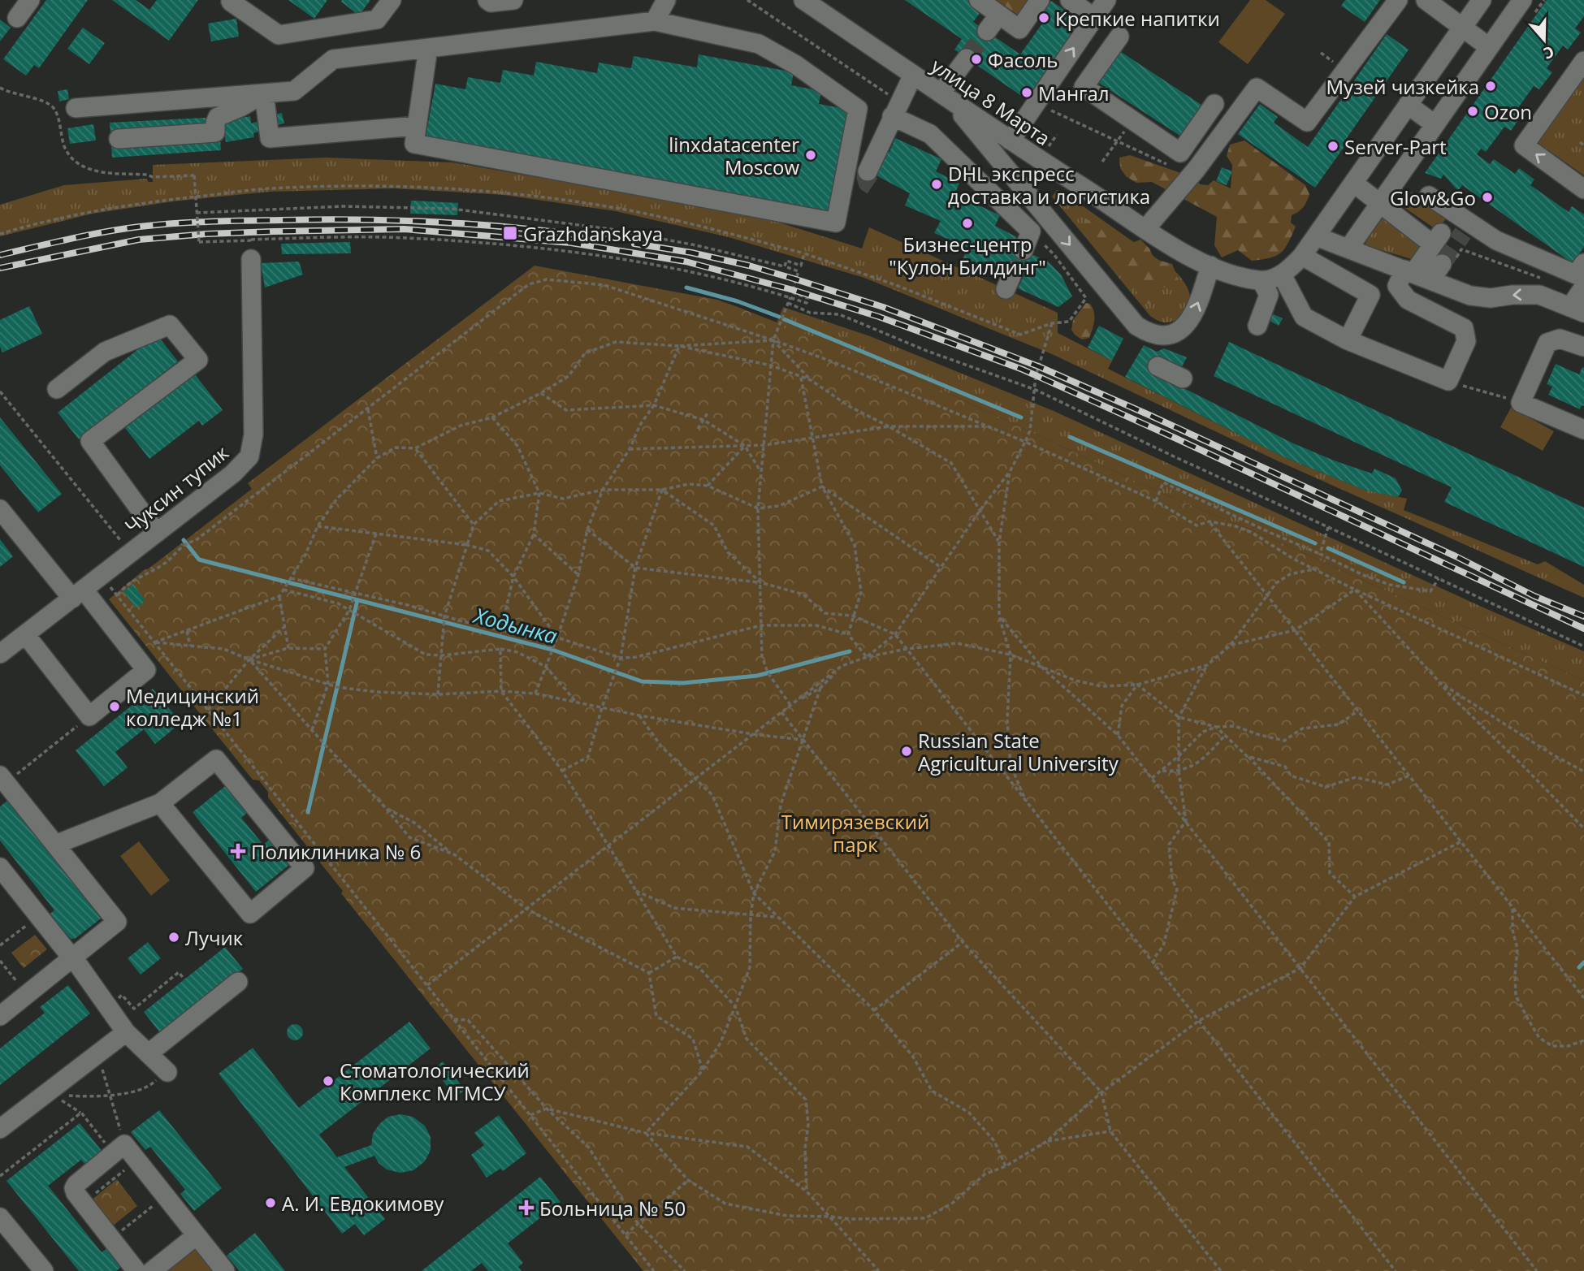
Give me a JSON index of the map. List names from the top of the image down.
{
  "streets": {
    "street": ["улица 8 Марта", "Чуксин тупик"]
  },
  "water": ["Ходынка"],
  "parks": ["Тимирязевский парк"],
  "places": {
    "other": [
      "Крепкие напитки",
      "Фасоль",
      "Музей чизкейка",
      "Мангал",
      "Ozon",
      "Server-Part",
      "linxdatacenter Moscow",
      "DHL экспресс доставка и логистика",
      "Glow&Go",
      "Бизнес-центр \"Кулон Билдинг\"",
      "Медицинский колледж №1",
      "Russian State Agricultural University",
      "Лучик",
      "Стоматологический Комплекс МГМСУ",
      "А. И. Евдокимову"
    ],
    "transit": ["Grazhdanskaya"],
    "health": ["Поликлиника № 6", "Больница № 50"]
  },
  "north": "bottom"
}
